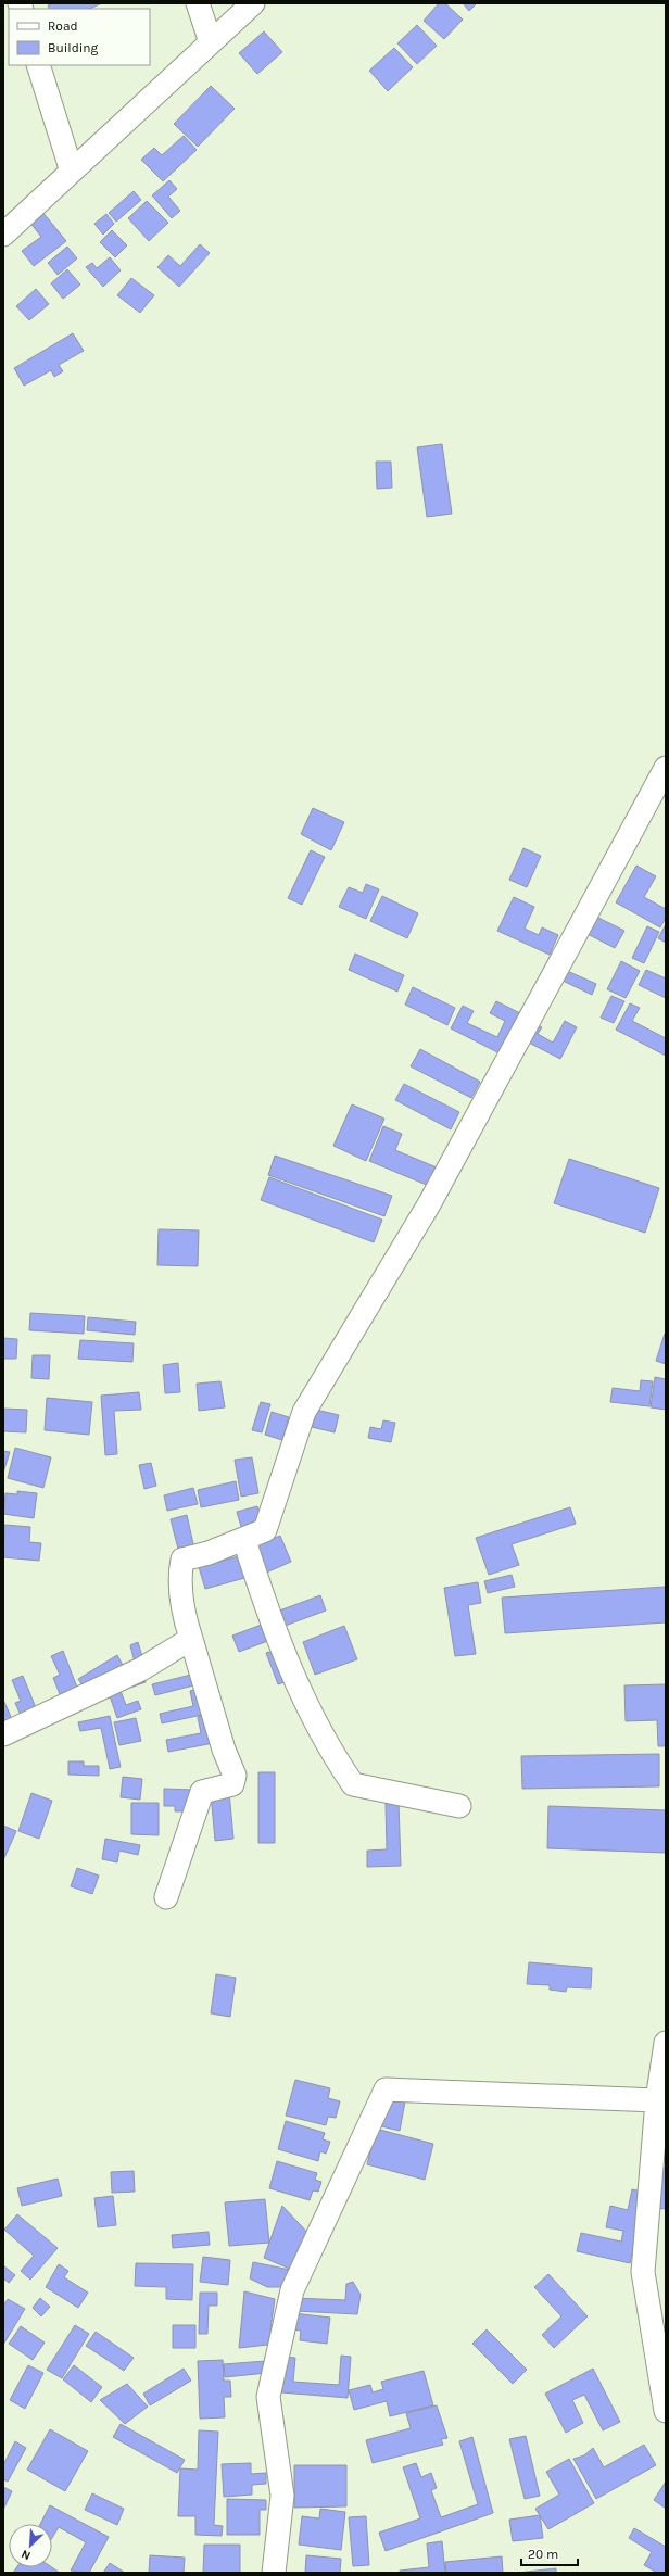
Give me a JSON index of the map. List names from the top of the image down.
{
  "legend": ["Road", "Building"],
  "scale_bar": "20 m",
  "north": "bottom left"
}
